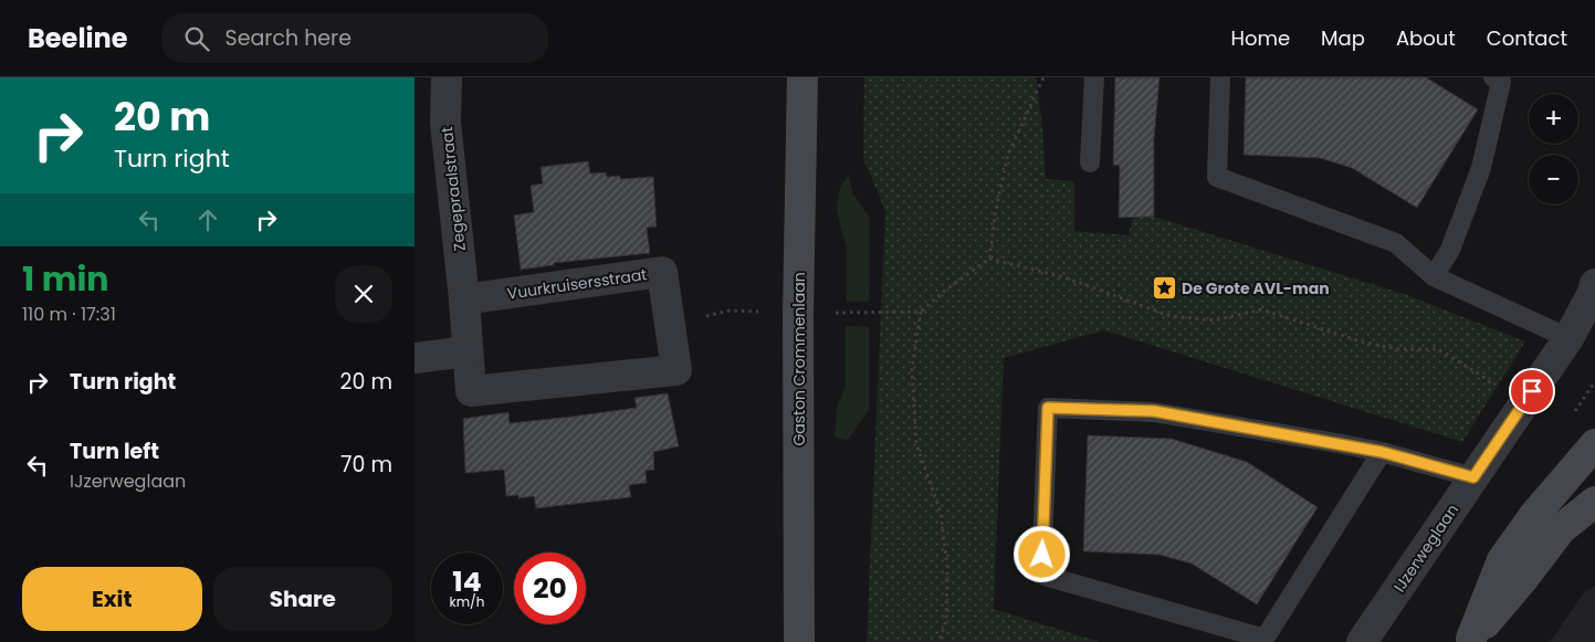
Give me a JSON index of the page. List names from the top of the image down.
{
  "streets": {
    "street": [
      "Zegepraalstraat",
      "Vuurkruisersstraat",
      "Gaston Crommenlaan",
      "IJzerweglaan"
    ]
  },
  "crossings": [
    ["Zegepraalstraat", "Vuurkruisersstraat"]
  ],
  "places": {
    "place": ["De Grote AVL-man"]
  },
  "page": {
    "header": "Beeline",
    "search": "Search here",
    "nav": [
      "Home",
      "Map",
      "About",
      "Contact"
    ],
    "turn": ["20 m", "Turn right"],
    "map_buttons": ["+", "−"],
    "heading": ["1 min", "110 m · 17:31"],
    "list": [
      {
        "name": "Turn right",
        "value": "20 m"
      },
      {
        "name": "Turn left",
        "note": "IJzerweglaan",
        "value": "70 m"
      }
    ],
    "speed": "14 km/h",
    "limit": "20",
    "buttons": ["Exit", "Share"]
  }
}
